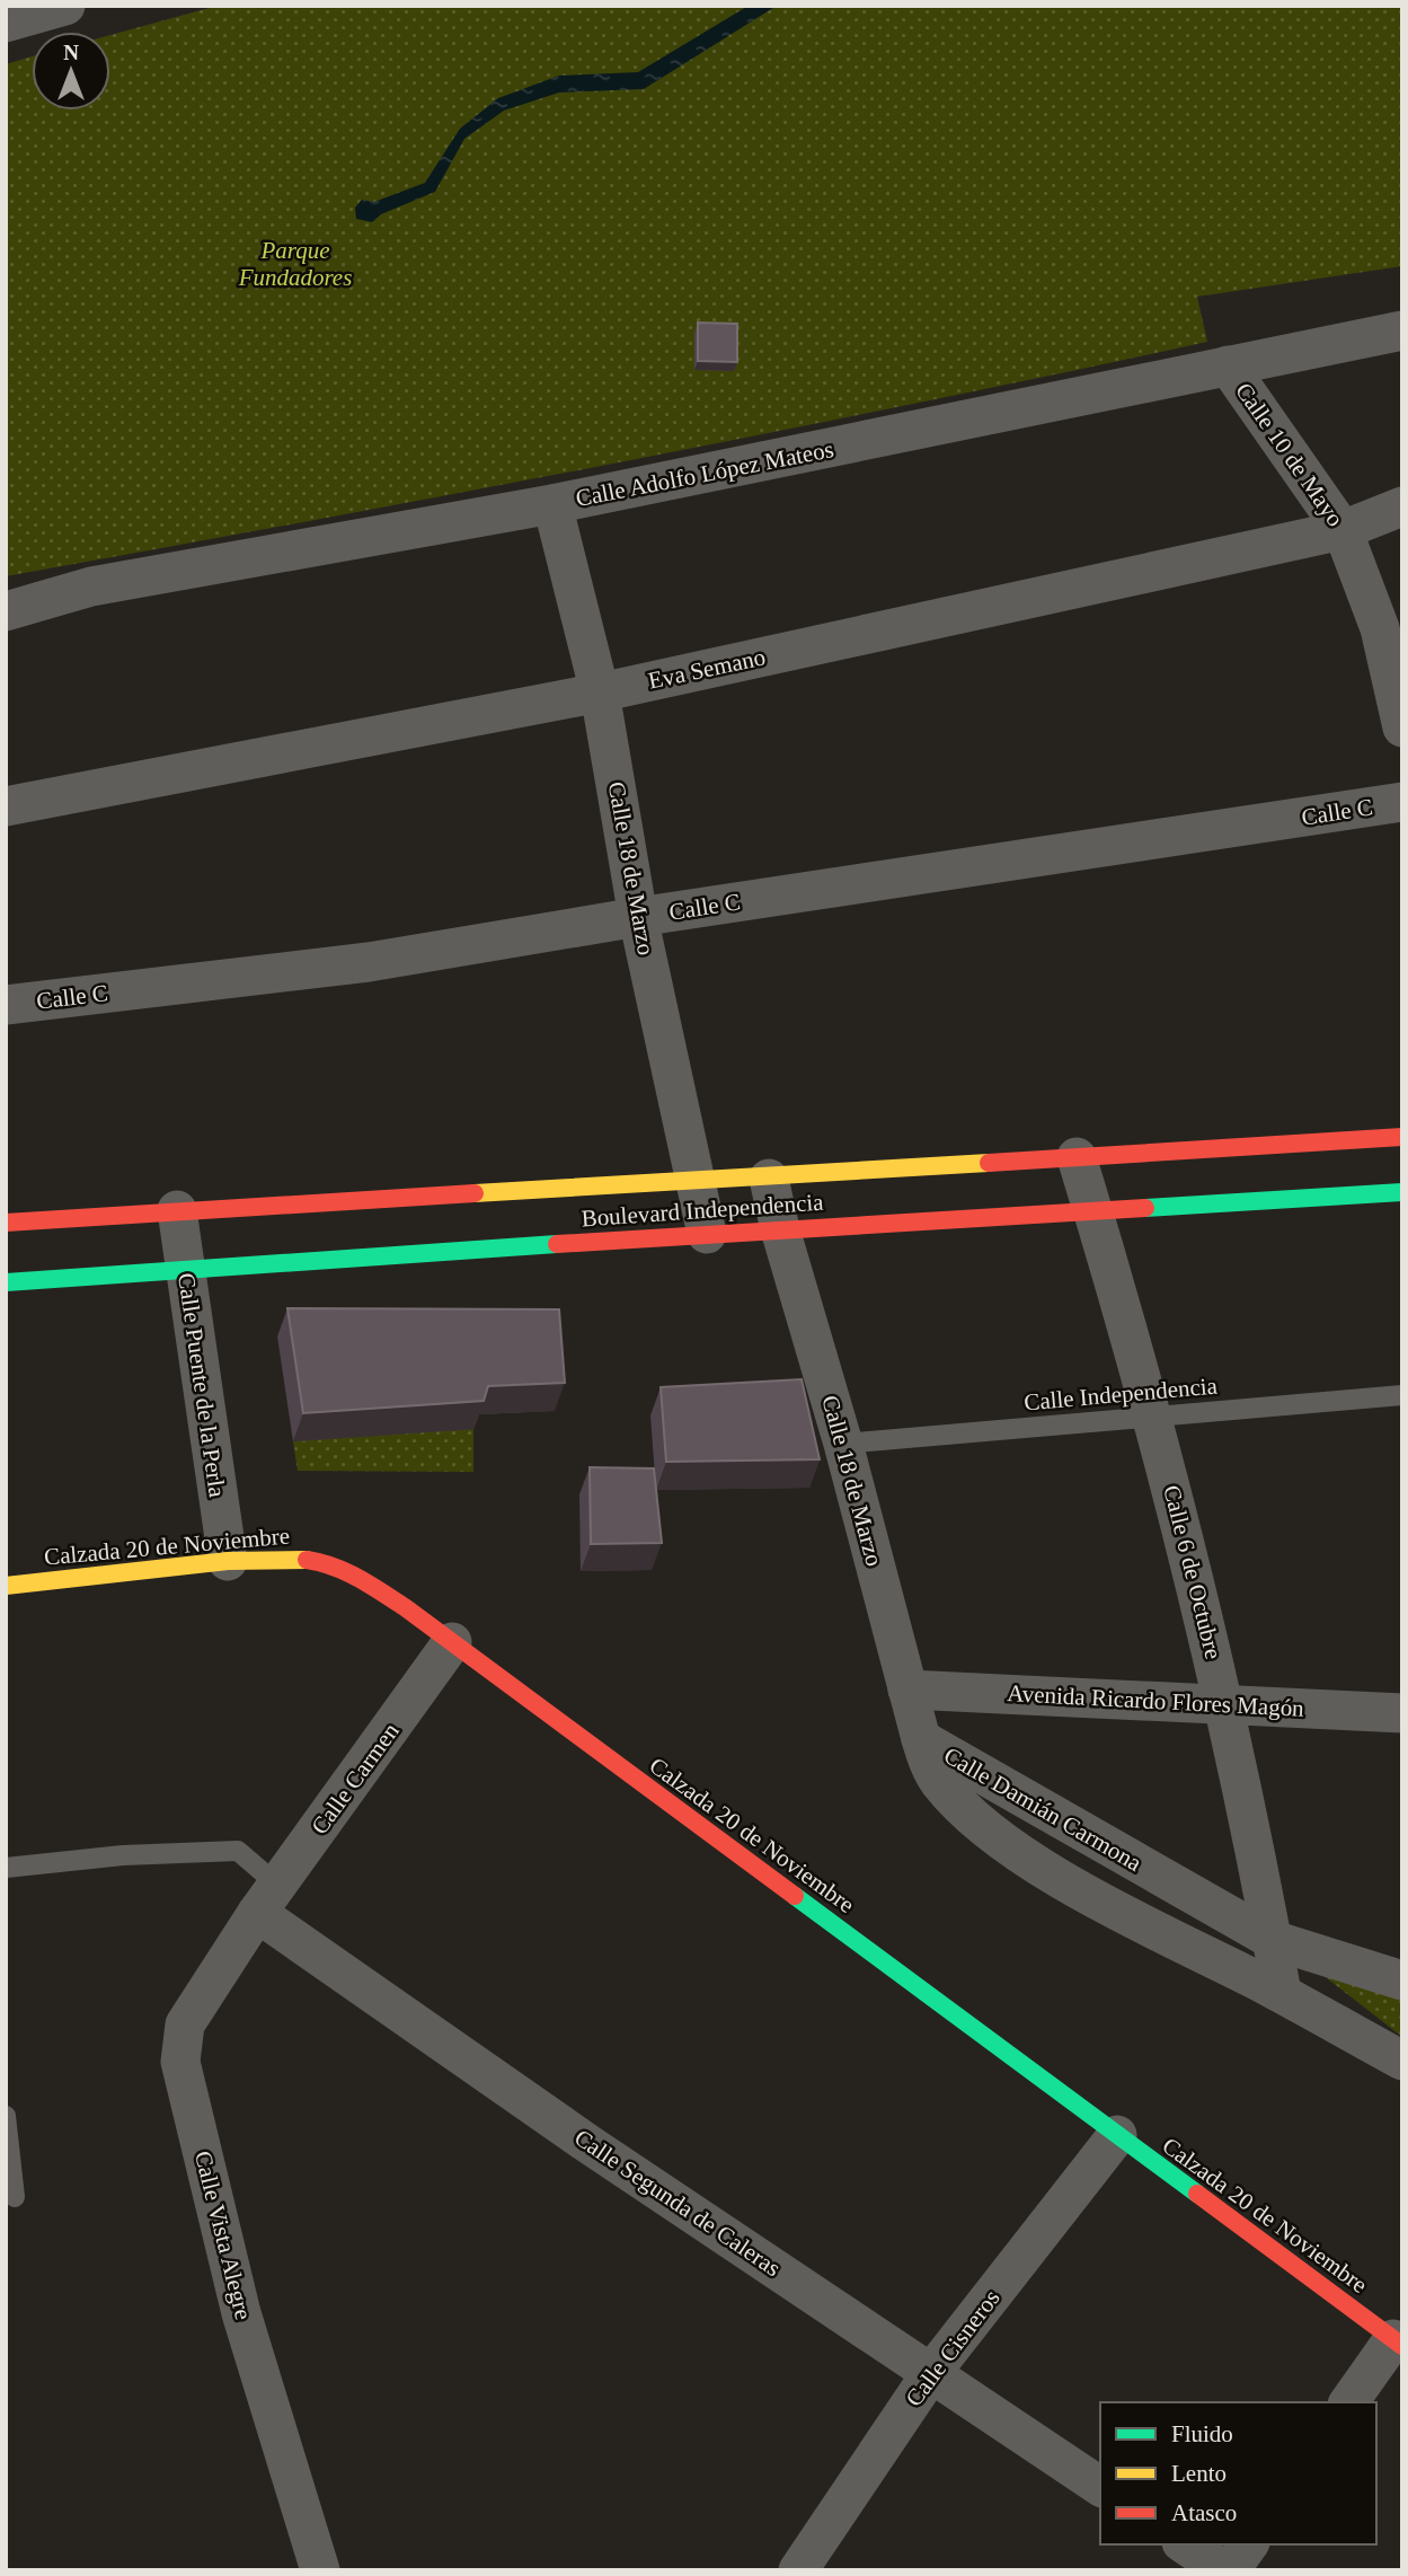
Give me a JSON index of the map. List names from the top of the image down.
{
  "streets": {
    "street": [
      "Calle 10 de Mayo",
      "Calle Adolfo López Mateos",
      "Eva Semano",
      "Calle C",
      "Calle 18 de Marzo",
      "Boulevard Independencia",
      "Calle Puente de la Perla",
      "Calzada 20 de Noviembre",
      "Calle 6 de Octubre",
      "Avenida Ricardo Flores Magón",
      "Calle Carmen",
      "Calle Damián Carmona",
      "Calle Segunda de Caleras",
      "Calle Vista Alegre",
      "Calle Cisneros"
    ],
    "lane": ["Calle Independencia"]
  },
  "crossings": [
    ["Calle 10 de Mayo", "Calle Adolfo López Mateos"],
    ["Calle 10 de Mayo", "Eva Semano"],
    ["Calle Adolfo López Mateos", "Calle 18 de Marzo"],
    ["Eva Semano", "Calle 18 de Marzo"],
    ["Calle C", "Calle 18 de Marzo"],
    ["Calle 18 de Marzo", "Boulevard Independencia"],
    ["Calle 18 de Marzo", "Calle Independencia"],
    ["Calle 18 de Marzo", "Avenida Ricardo Flores Magón"],
    ["Calle 18 de Marzo", "Calle Damián Carmona"],
    ["Boulevard Independencia", "Calle Puente de la Perla"],
    ["Boulevard Independencia", "Calle 6 de Octubre"],
    ["Calle Puente de la Perla", "Calzada 20 de Noviembre"],
    ["Calle Independencia", "Calle 6 de Octubre"],
    ["Calzada 20 de Noviembre", "Calle Carmen"],
    ["Calzada 20 de Noviembre", "Calle Cisneros"],
    ["Calle 6 de Octubre", "Avenida Ricardo Flores Magón"],
    ["Calle 6 de Octubre", "Calle Damián Carmona"],
    ["Calle Carmen", "Calle Segunda de Caleras"],
    ["Calle Carmen", "Calle Vista Alegre"],
    ["Calle Segunda de Caleras", "Calle Vista Alegre"],
    ["Calle Segunda de Caleras", "Calle Cisneros"]
  ],
  "parks": ["Parque Fundadores"],
  "legend": ["Fluido", "Lento", "Atasco"],
  "north": "top"
}
